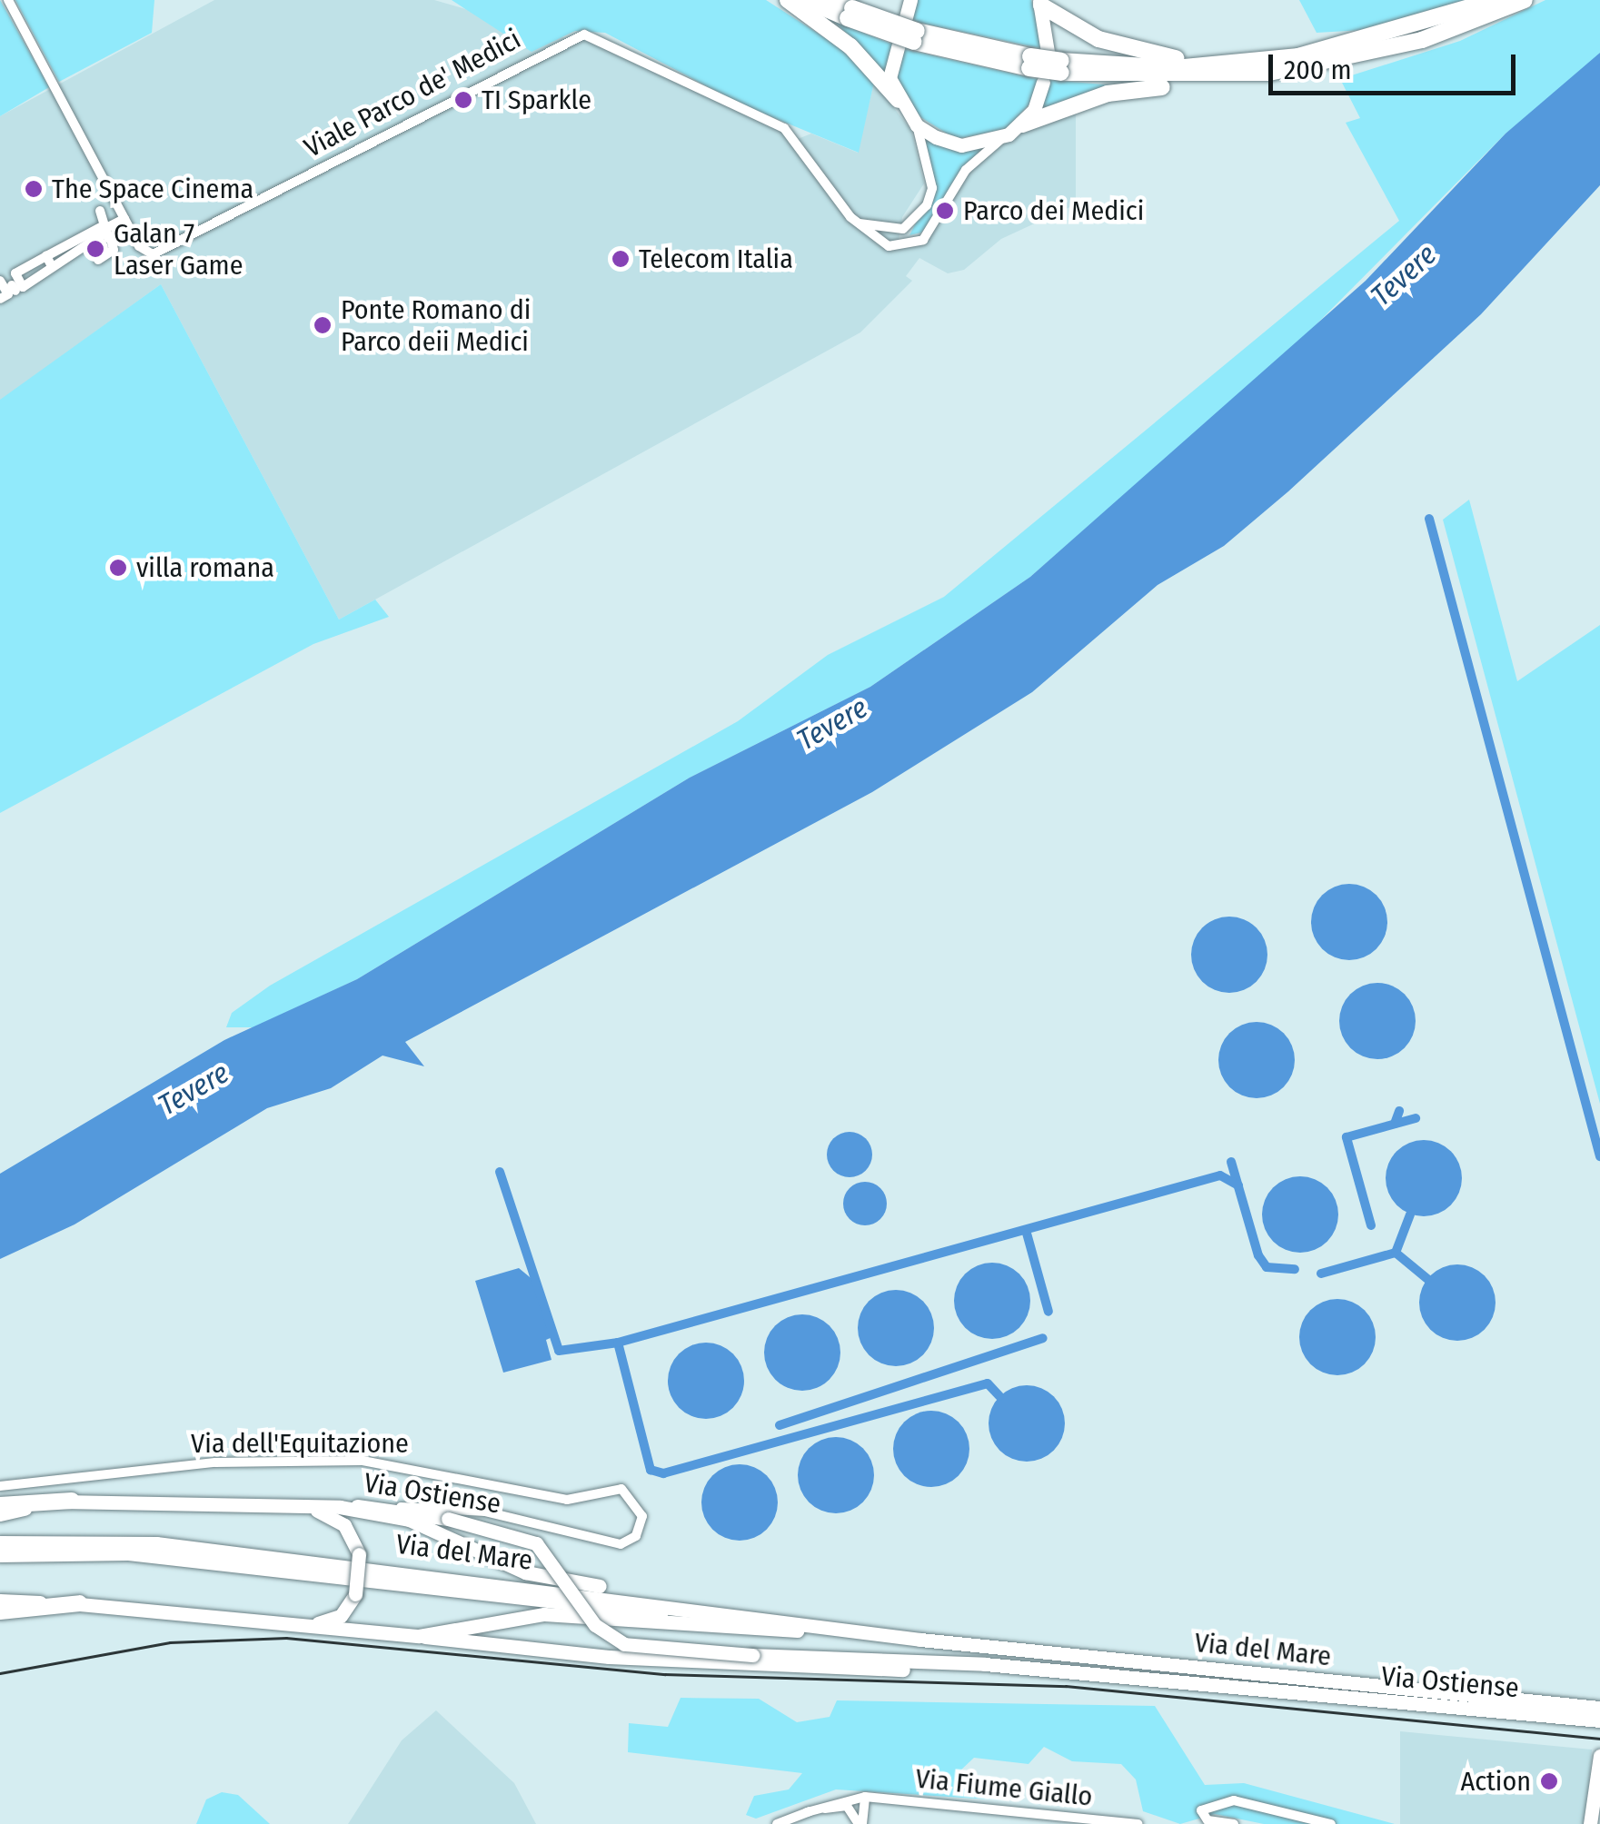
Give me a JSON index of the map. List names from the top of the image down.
{
  "streets": {
    "main road": ["Via Ostiense", "Via del Mare"],
    "street": ["Viale Parco de' Medici", "Via dell'Equitazione", "Via Fiume Giallo"]
  },
  "crossings": [
    ["Via dell'Equitazione", "Via Ostiense"]
  ],
  "water": ["Tevere"],
  "places": [
    "TI Sparkle",
    "The Space Cinema",
    "Parco dei Medici",
    "Galan 7 Laser Game",
    "Telecom Italia",
    "Ponte Romano di Parco deii Medici",
    "villa romana",
    "Action"
  ],
  "scale_bar": "200 m"
}
